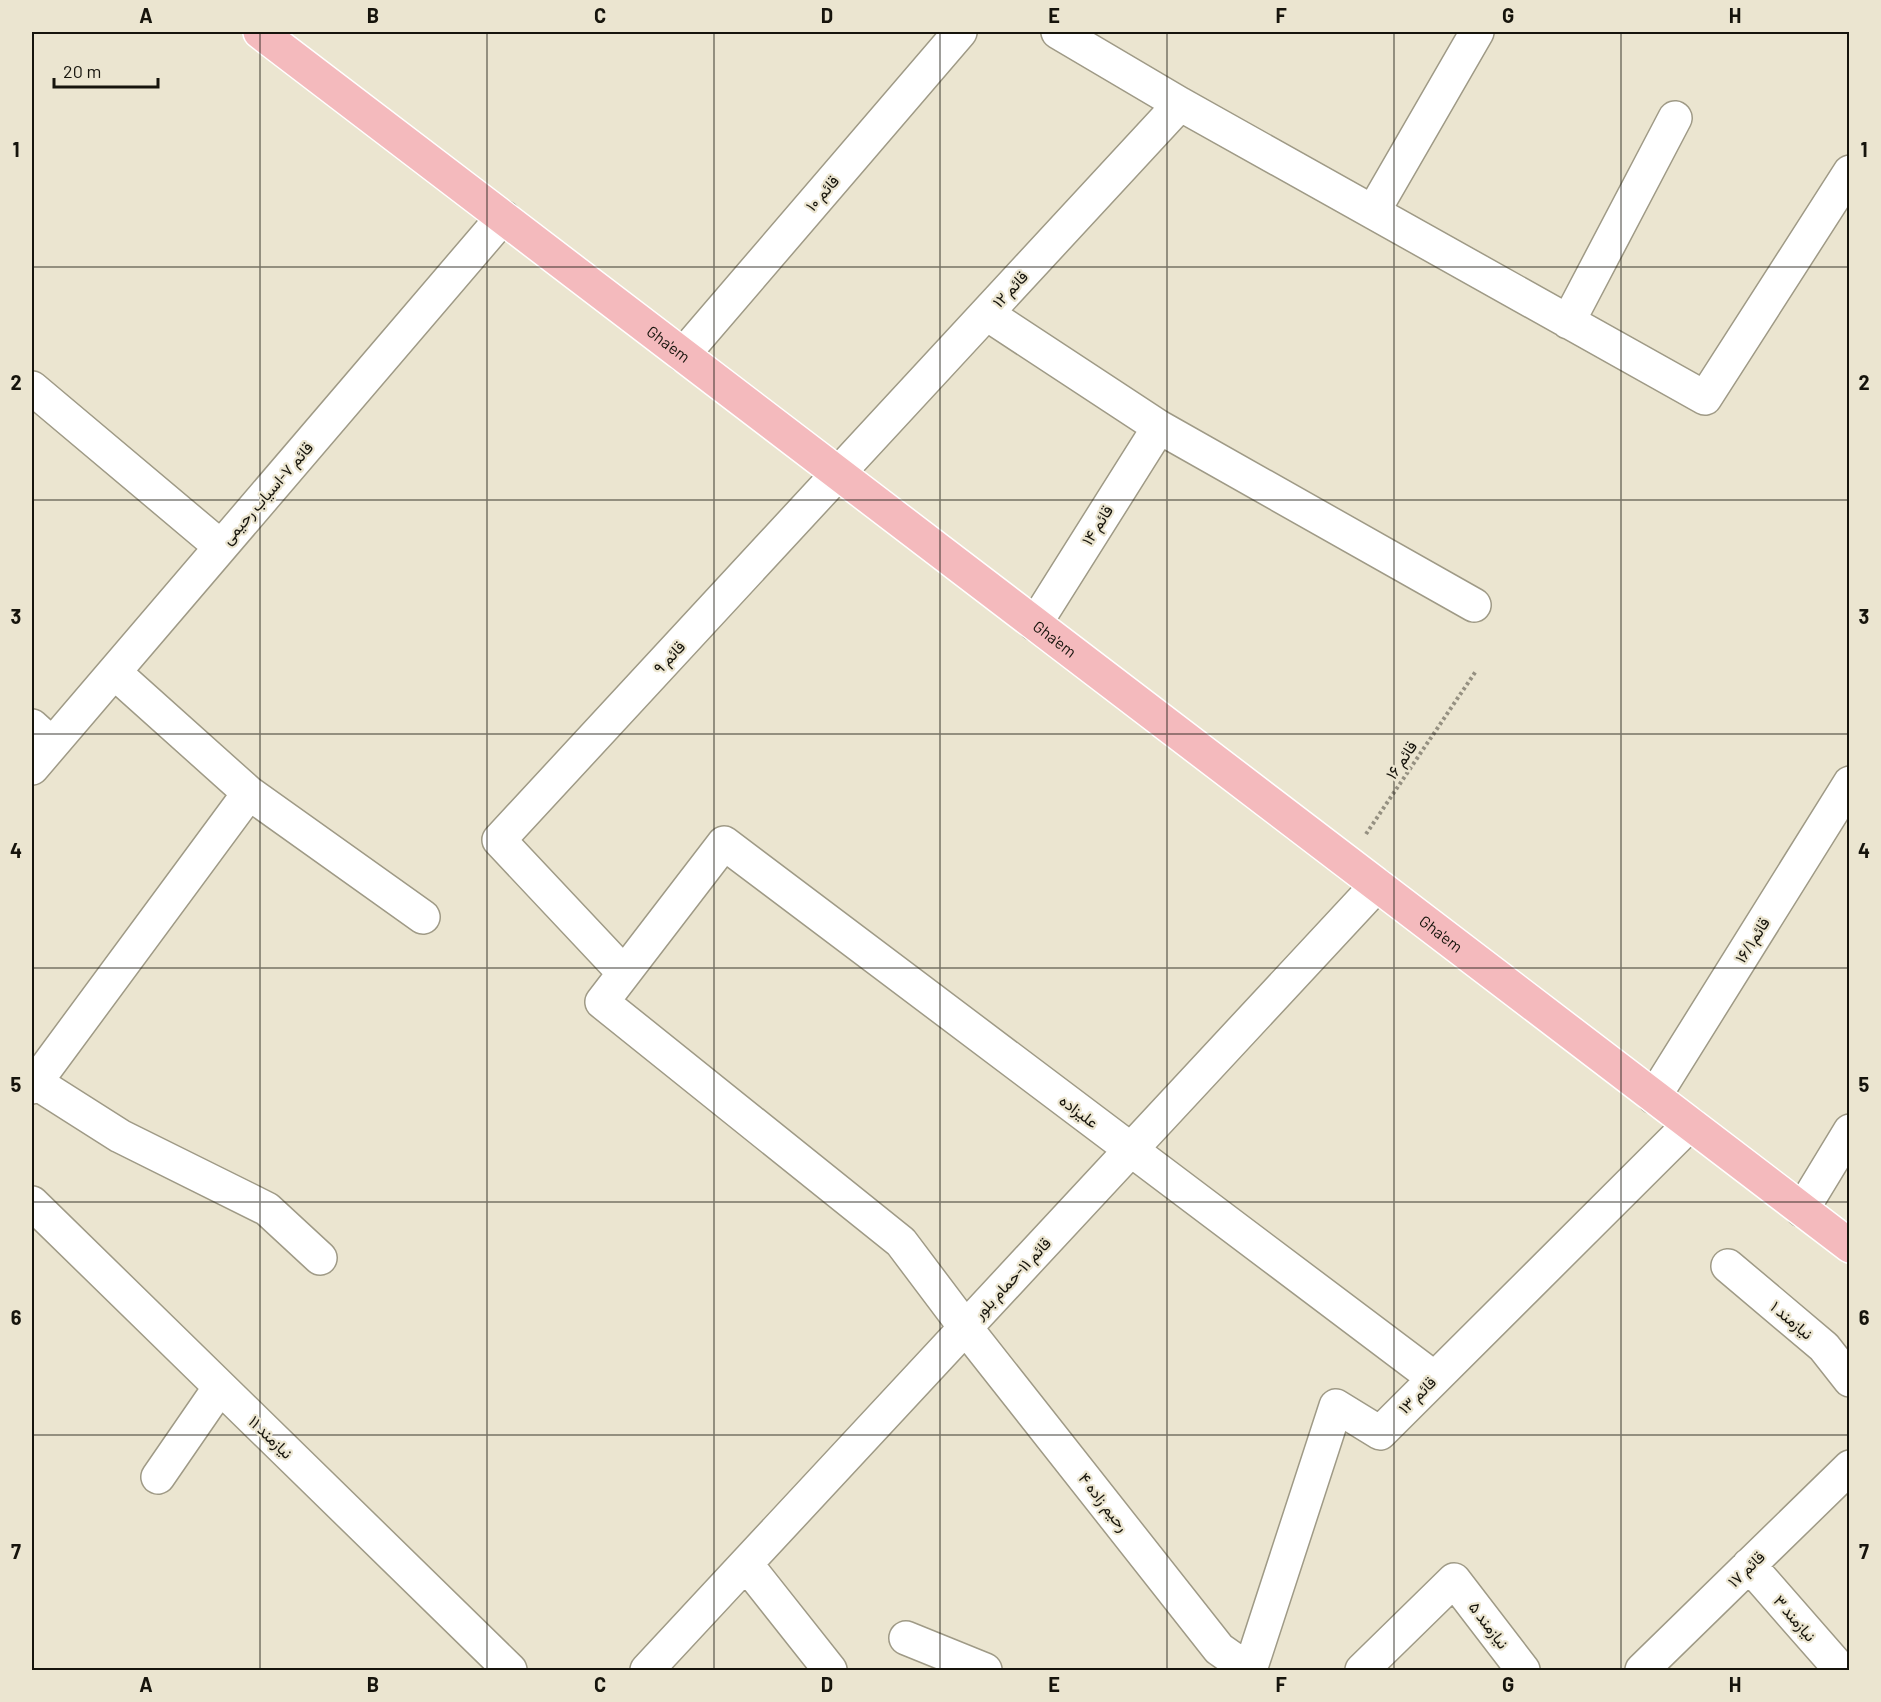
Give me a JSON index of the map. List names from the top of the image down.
{
  "streets": {
    "main road": ["Gha'em"],
    "street": [
      "قائم ۱۰",
      "قائم ۱۲",
      "قائم ۷-اسیاب رحیمی",
      "قائم ۱۴",
      "قائم ۹",
      "قائم۱۶/۱",
      "علیزاده",
      "قائم ۱۱-حمام بلور",
      "نیازمند ۱",
      "قائم ۱۳",
      "نیازمند ۱۱",
      "رحیم زاده ۴",
      "قائم ۱۷",
      "نیازمند ۳",
      "نیازمند ۵"
    ],
    "path": ["قائم ۱۶"]
  },
  "crossings": [
    ["قائم ۱۰", "Gha'em"],
    ["قائم ۱۲", "Gha'em"],
    ["قائم ۱۲", "قائم ۹"],
    ["Gha'em", "قائم ۷-اسیاب رحیمی"],
    ["Gha'em", "قائم ۱۴"],
    ["Gha'em", "قائم ۹"],
    ["Gha'em", "قائم ۱۶"],
    ["Gha'em", "قائم۱۶/۱"],
    ["Gha'em", "قائم ۱۱-حمام بلور"],
    ["Gha'em", "قائم ۱۳"],
    ["قائم ۹", "علیزاده"],
    ["قائم ۹", "رحیم زاده ۴"],
    ["علیزاده", "قائم ۱۱-حمام بلور"],
    ["علیزاده", "قائم ۱۳"],
    ["علیزاده", "رحیم زاده ۴"],
    ["قائم ۱۱-حمام بلور", "رحیم زاده ۴"],
    ["قائم ۱۳", "رحیم زاده ۴"],
    ["قائم ۱۷", "نیازمند ۳"]
  ],
  "scale_bar": "20 m",
  "grid": {
    "columns": [
      "A",
      "B",
      "C",
      "D",
      "E",
      "F",
      "G",
      "H"
    ],
    "rows": [
      "1",
      "2",
      "3",
      "4",
      "5",
      "6",
      "7"
    ]
  }
}
